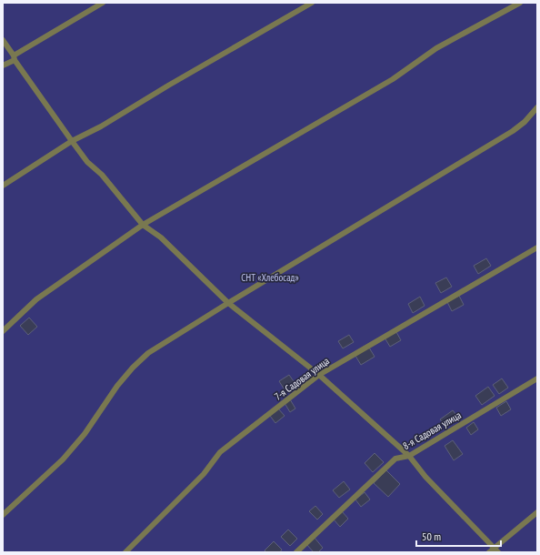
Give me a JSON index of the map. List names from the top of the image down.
{
  "streets": {
    "lane": ["7-я Садовая улица", "8-я Садовая улица"]
  },
  "parks": ["СНТ «Хлебосад»"],
  "scale_bar": "50 m"
}
